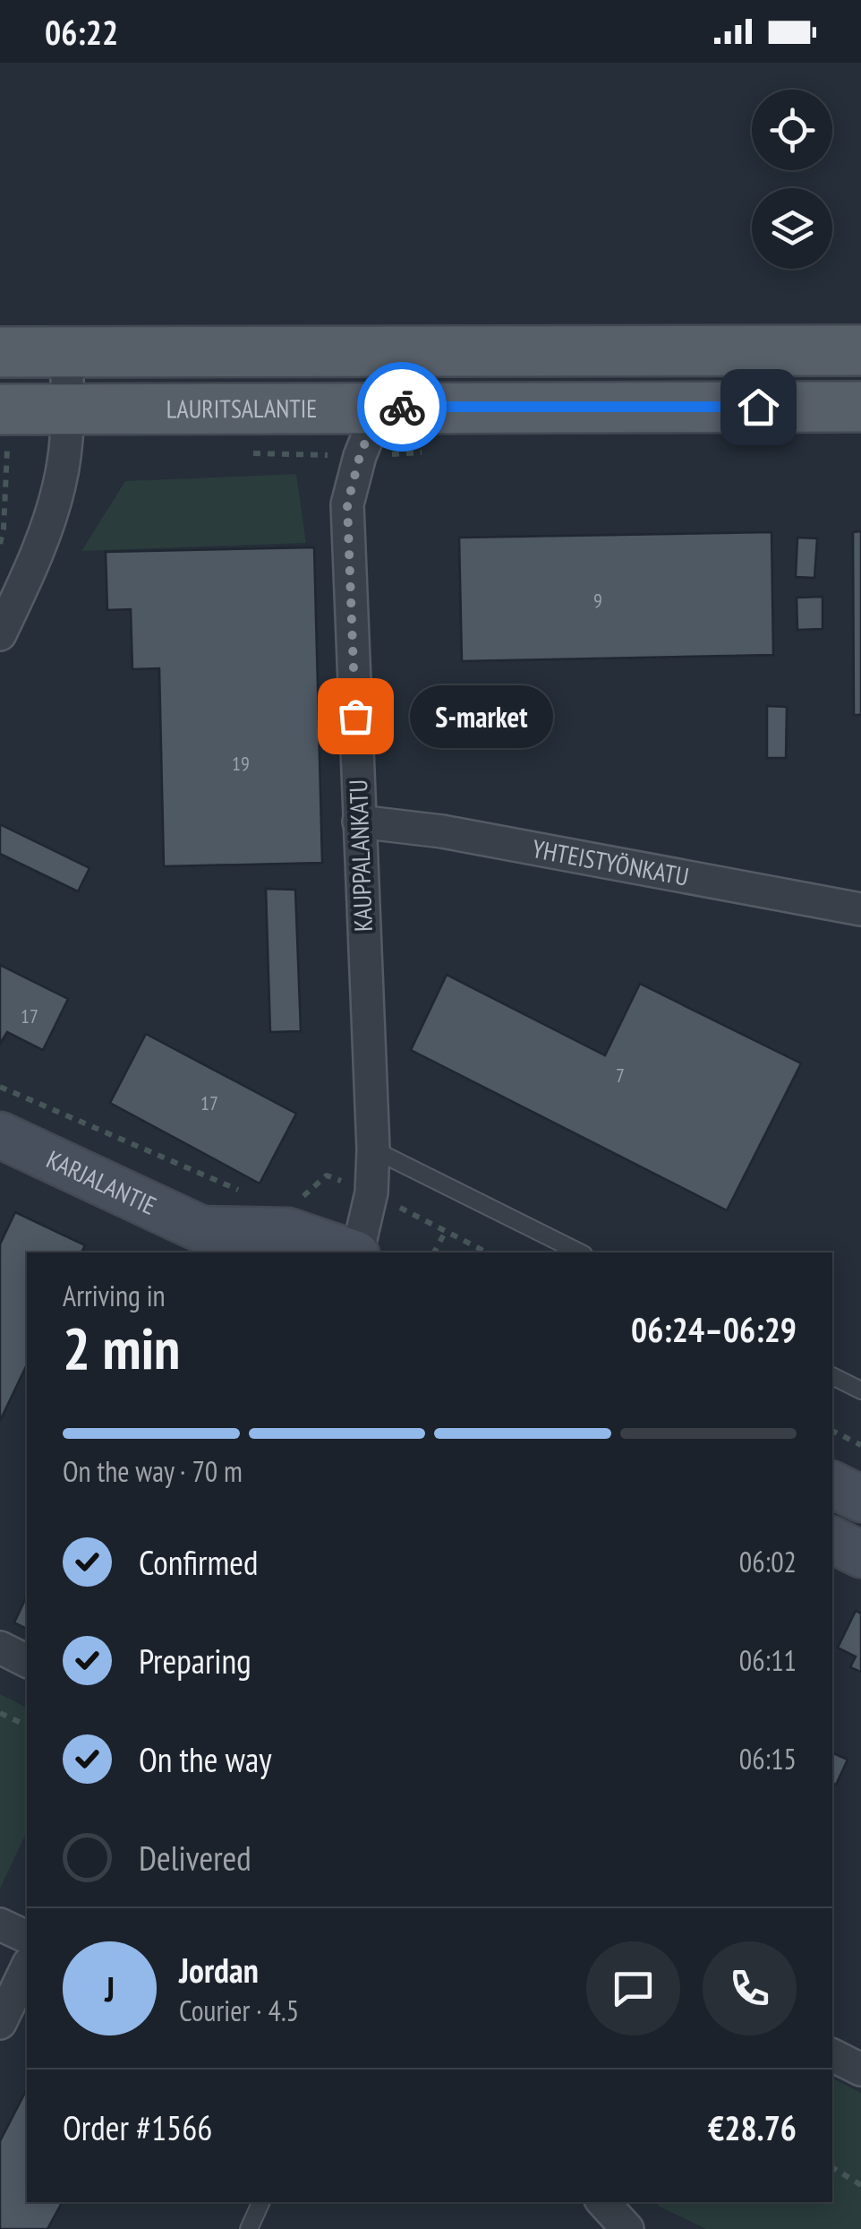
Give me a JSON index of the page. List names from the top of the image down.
{
  "streets": {
    "main road": ["LAURITSALANTIE", "KARJALANTIE"],
    "street": ["KAUPPALANKATU", "YHTEISTYÖNKATU"]
  },
  "crossings": [
    ["LAURITSALANTIE", "KAUPPALANKATU"],
    ["KAUPPALANKATU", "YHTEISTYÖNKATU"]
  ],
  "places": ["S-market"],
  "house_numbers": [
    "9",
    "19",
    "17",
    "7",
    "17"
  ],
  "page": {
    "status": "06:22",
    "bubble": "S-market",
    "heading": ["2 min", "Arriving in", "06:24–06:29"],
    "panel": [
      "Jordan",
      "Courier · 4.5",
      "Order #1566",
      "€28.76"
    ],
    "bar": "On the way · 70 m",
    "list": [
      ["Confirmed", "06:02"],
      ["Preparing", "06:11"],
      ["On the way", "06:15"],
      "Delivered"
    ],
    "round": "J"
  }
}
